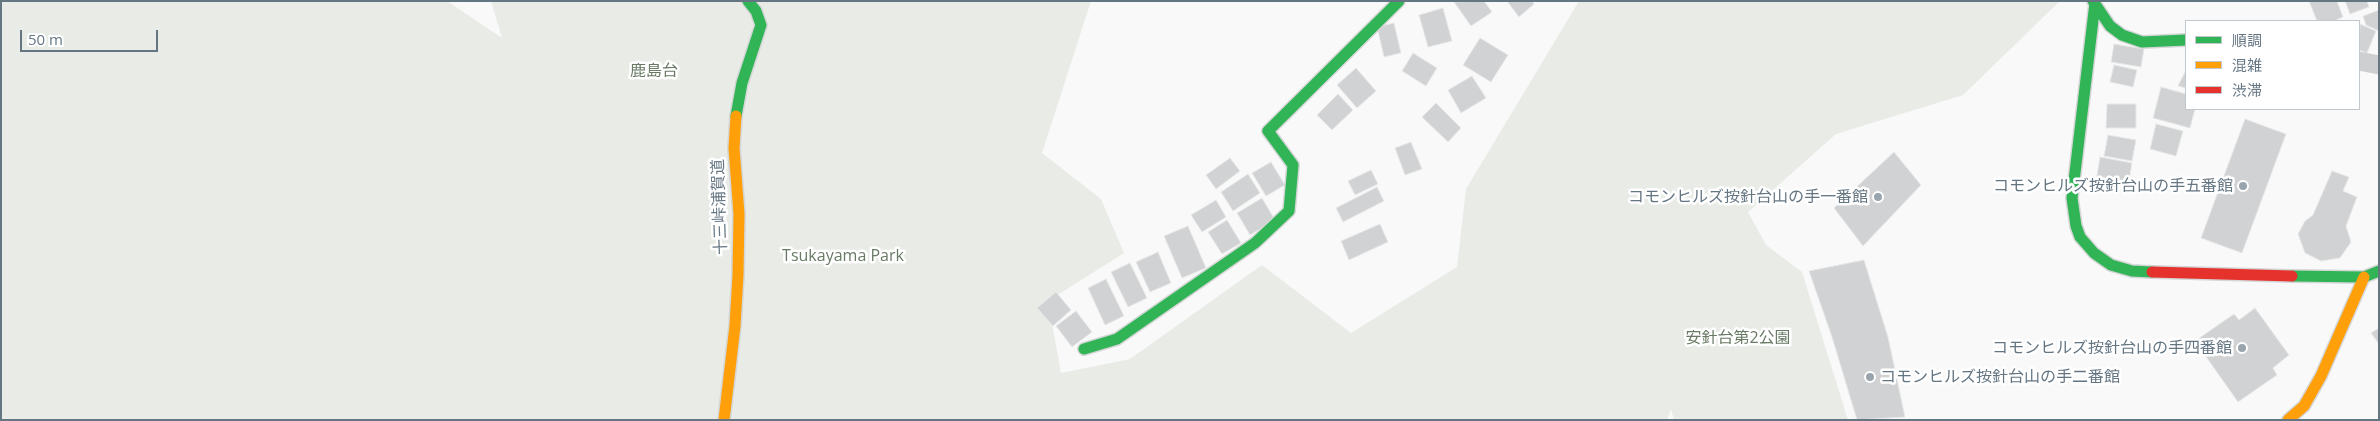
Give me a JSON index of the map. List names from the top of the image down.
{
  "streets": {
    "street": ["十三峠浦賀道"]
  },
  "parks": ["鹿島台", "Tsukayama Park", "安針台第2公園"],
  "places": [
    "コモンヒルズ按針台山の手五番館",
    "コモンヒルズ按針台山の手一番館",
    "コモンヒルズ按針台山の手四番館",
    "コモンヒルズ按針台山の手二番館"
  ],
  "legend": ["順調", "混雑", "渋滞"],
  "scale_bar": "50 m"
}
